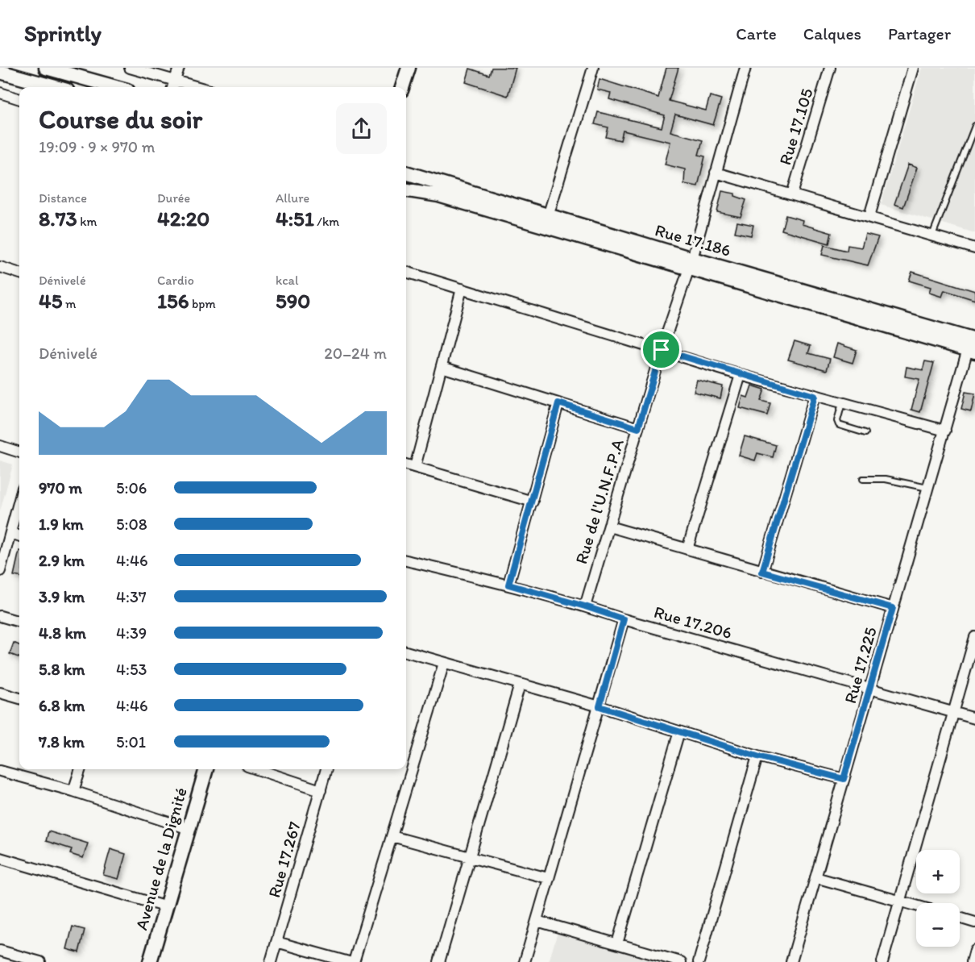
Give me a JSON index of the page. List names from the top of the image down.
{
  "streets": {
    "main road": ["Rue 17.186", "Avenue de la Dignité"],
    "street": [
      "Rue 17.105",
      "Rue de l'U.N.F.P.A",
      "Rue 17.206",
      "Rue 17.225",
      "Rue 17.267"
    ]
  },
  "crossings": [
    ["Rue 17.186", "Rue de l'U.N.F.P.A"],
    ["Rue 17.186", "Rue 17.225"],
    ["Rue de l'U.N.F.P.A", "Rue 17.206"],
    ["Rue 17.206", "Rue 17.225"]
  ],
  "page": {
    "header": "Sprintly",
    "nav": ["Carte", "Calques", "Partager"],
    "heading": ["Course du soir", "19:09 · 9 × 970 m"],
    "stats": [
      ["Distance", "8.73 km"],
      ["Durée", "42:20"],
      ["Allure", "4:51 /km"],
      ["Dénivelé", "45 m"],
      ["Cardio", "156 bpm"],
      ["kcal", "590"]
    ],
    "chart": ["Dénivelé", "20–24 m"],
    "list": [
      {
        "name": "970 m",
        "note": "5:06"
      },
      {
        "name": "1.9 km",
        "note": "5:08"
      },
      {
        "name": "2.9 km",
        "note": "4:46"
      },
      {
        "name": "3.9 km",
        "note": "4:37"
      },
      {
        "name": "4.8 km",
        "note": "4:39"
      },
      {
        "name": "5.8 km",
        "note": "4:53"
      },
      {
        "name": "6.8 km",
        "note": "4:46"
      },
      {
        "name": "7.8 km",
        "note": "5:01"
      }
    ],
    "map_buttons": ["+", "−"]
  }
}
